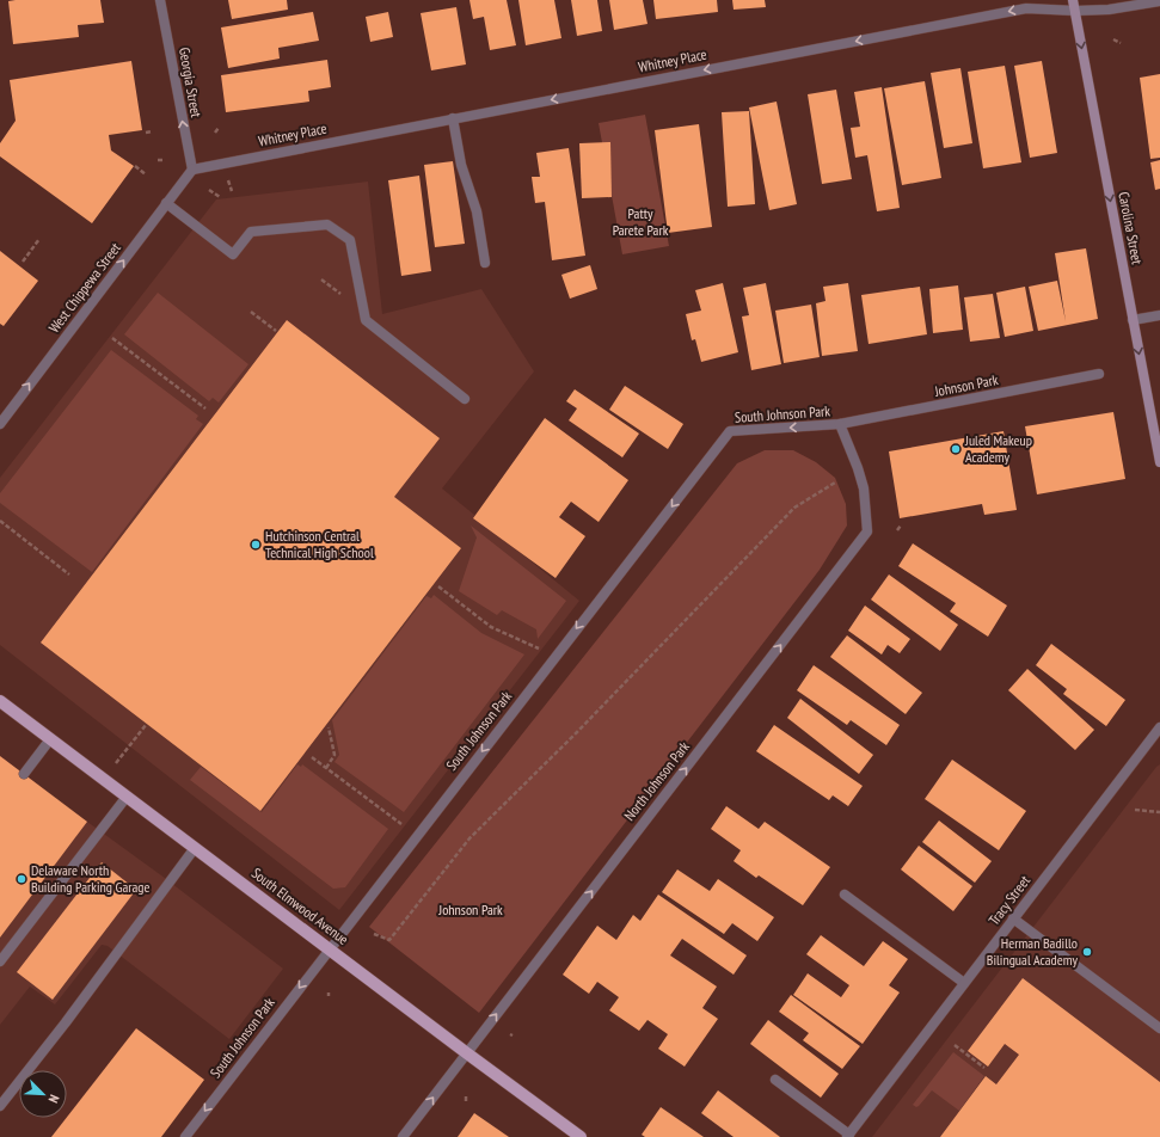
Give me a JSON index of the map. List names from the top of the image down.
{
  "streets": {
    "main road": ["Carolina Street", "South Elmwood Avenue"],
    "street": [
      "Whitney Place",
      "Georgia Street",
      "West Chippewa Street",
      "Johnson Park",
      "South Johnson Park",
      "North Johnson Park",
      "Tracy Street"
    ]
  },
  "crossings": [
    ["Whitney Place", "Georgia Street"],
    ["Whitney Place", "Carolina Street"],
    ["Whitney Place", "West Chippewa Street"],
    ["Georgia Street", "West Chippewa Street"],
    ["Johnson Park", "South Johnson Park"],
    ["Johnson Park", "North Johnson Park"],
    ["South Johnson Park", "North Johnson Park"],
    ["South Johnson Park", "South Elmwood Avenue"],
    ["North Johnson Park", "South Elmwood Avenue"]
  ],
  "one_way": [
    "Whitney Place",
    "Georgia Street",
    "Carolina Street",
    "West Chippewa Street",
    "South Johnson Park",
    "North Johnson Park"
  ],
  "parks": ["Patty Parete Park", "Johnson Park"],
  "places": [
    "Juled Makeup Academy",
    "Hutchinson Central Technical High School",
    "Delaware North Building Parking Garage",
    "Herman Badillo Bilingual Academy"
  ],
  "north": "bottom right"
}
